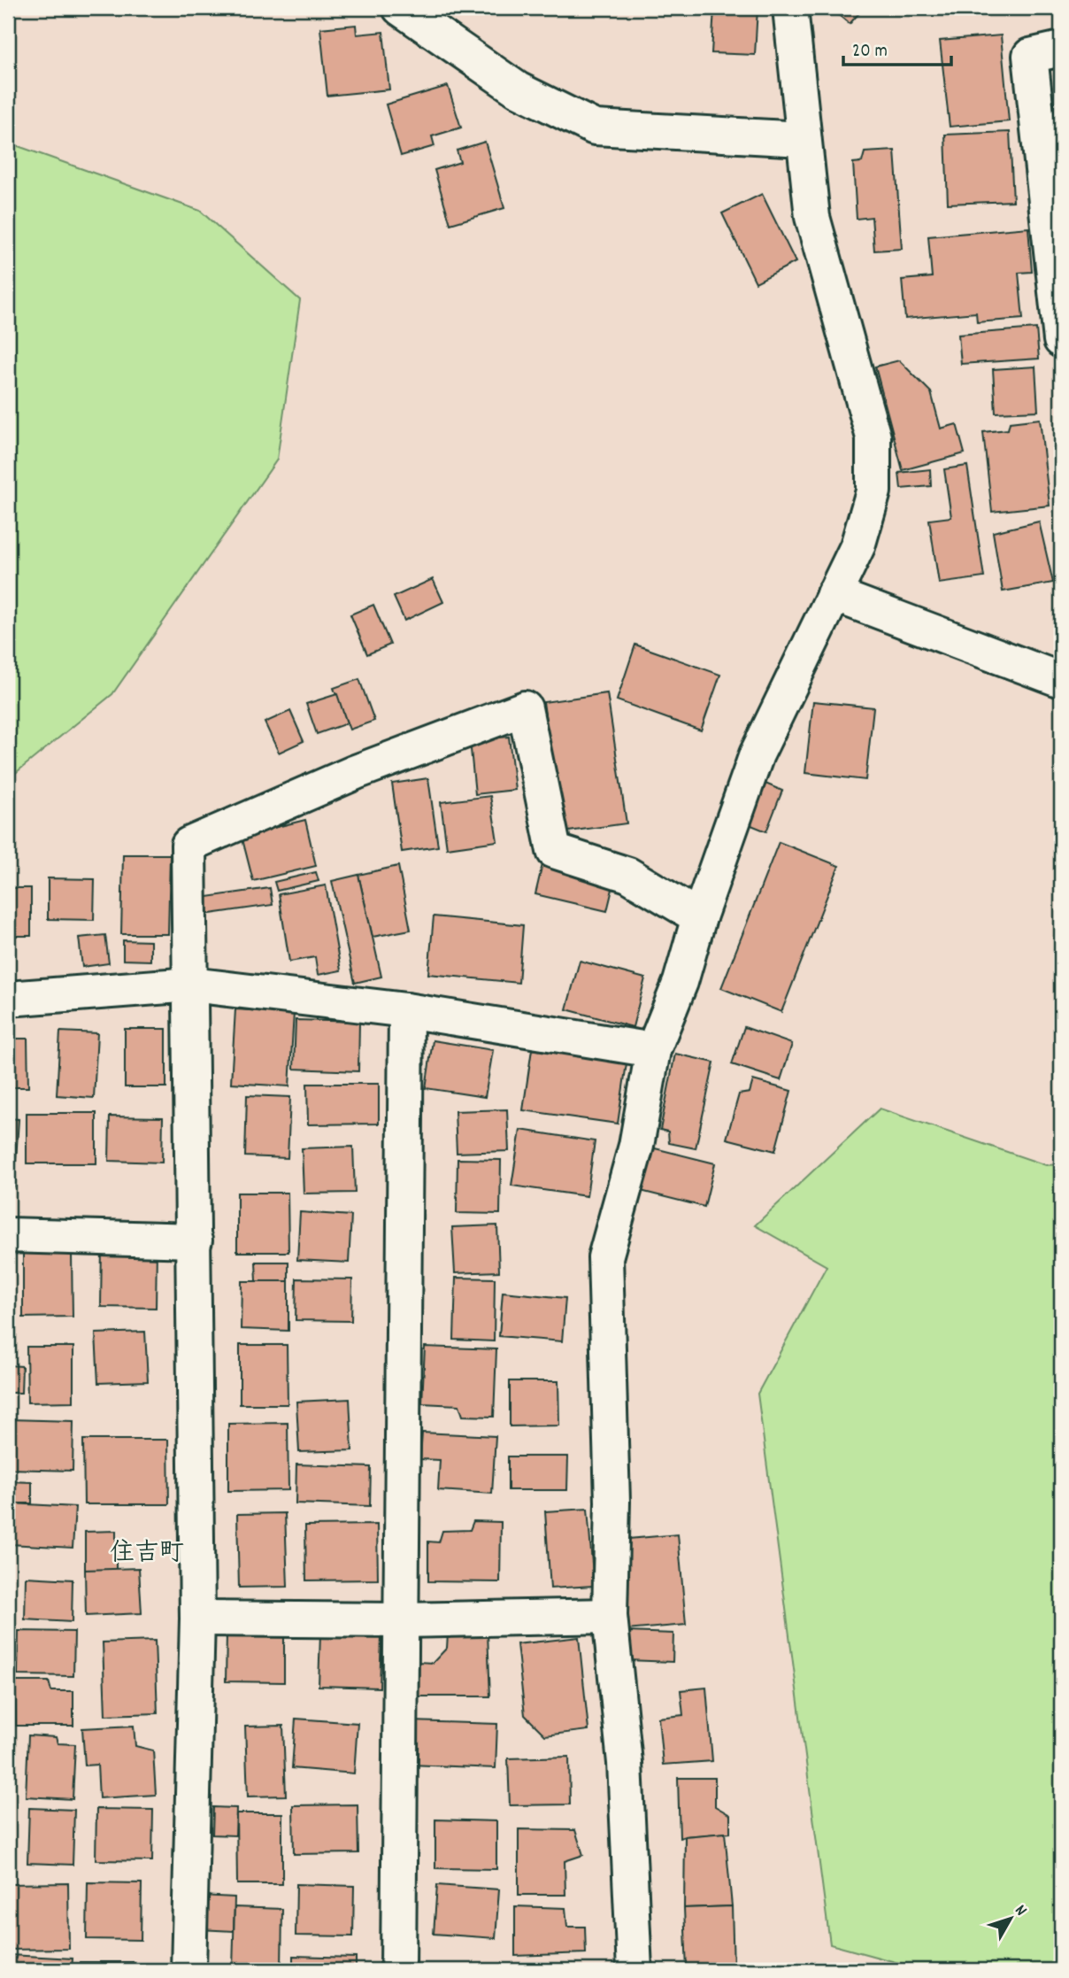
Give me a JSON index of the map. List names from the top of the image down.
{
  "districts": ["住吉町"],
  "scale_bar": "20 m",
  "north": "top right"
}
